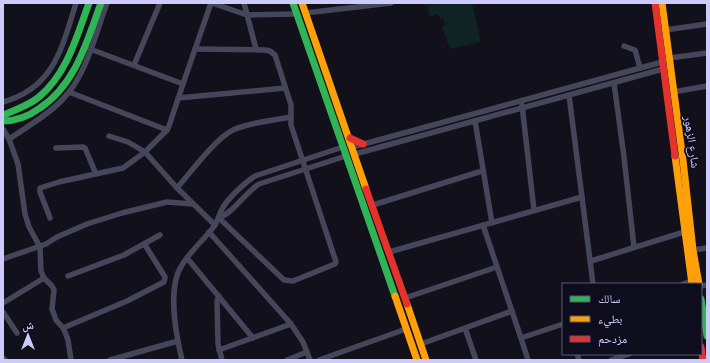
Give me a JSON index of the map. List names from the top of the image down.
{
  "streets": {
    "main road": ["شارع الزهور"]
  },
  "legend": ["سالك", "بطيء", "مزدحم"],
  "north": "top"
}
